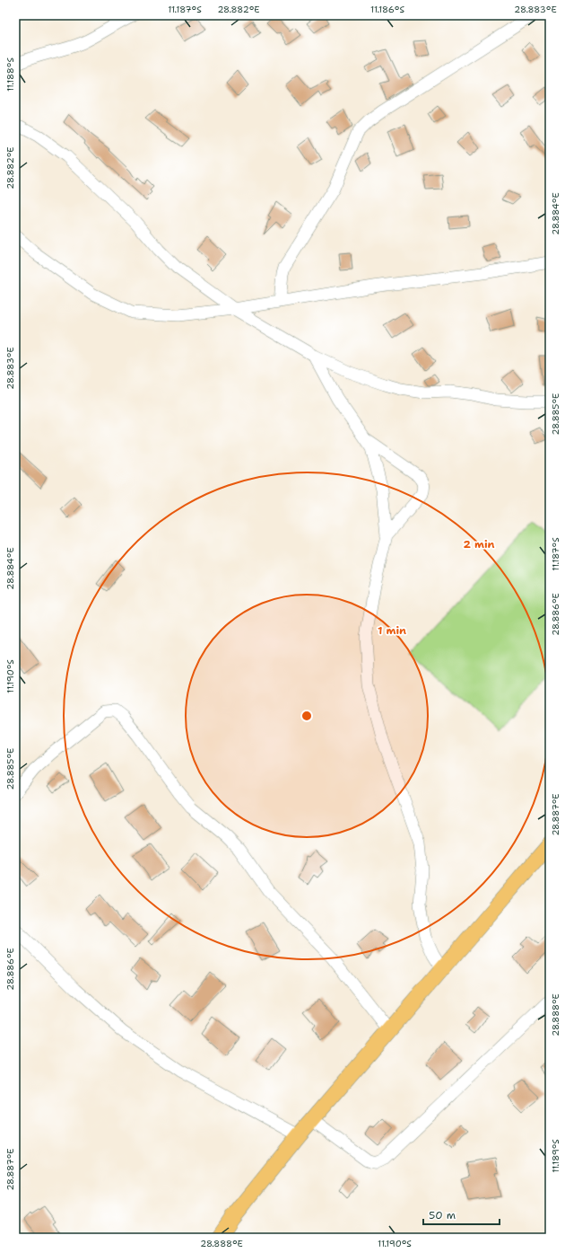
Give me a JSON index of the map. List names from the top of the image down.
{
  "scale_bar": "50 m",
  "coordinates": [
    "11.187°S",
    "28.882°E",
    "11.186°S",
    "28.883°E",
    "11.188°S",
    "28.884°E",
    "28.885°E",
    "28.886°E",
    "11.190°S",
    "28.887°E",
    "28.888°E",
    "11.189°S"
  ],
  "rings": ["2 min", "1 min"]
}
